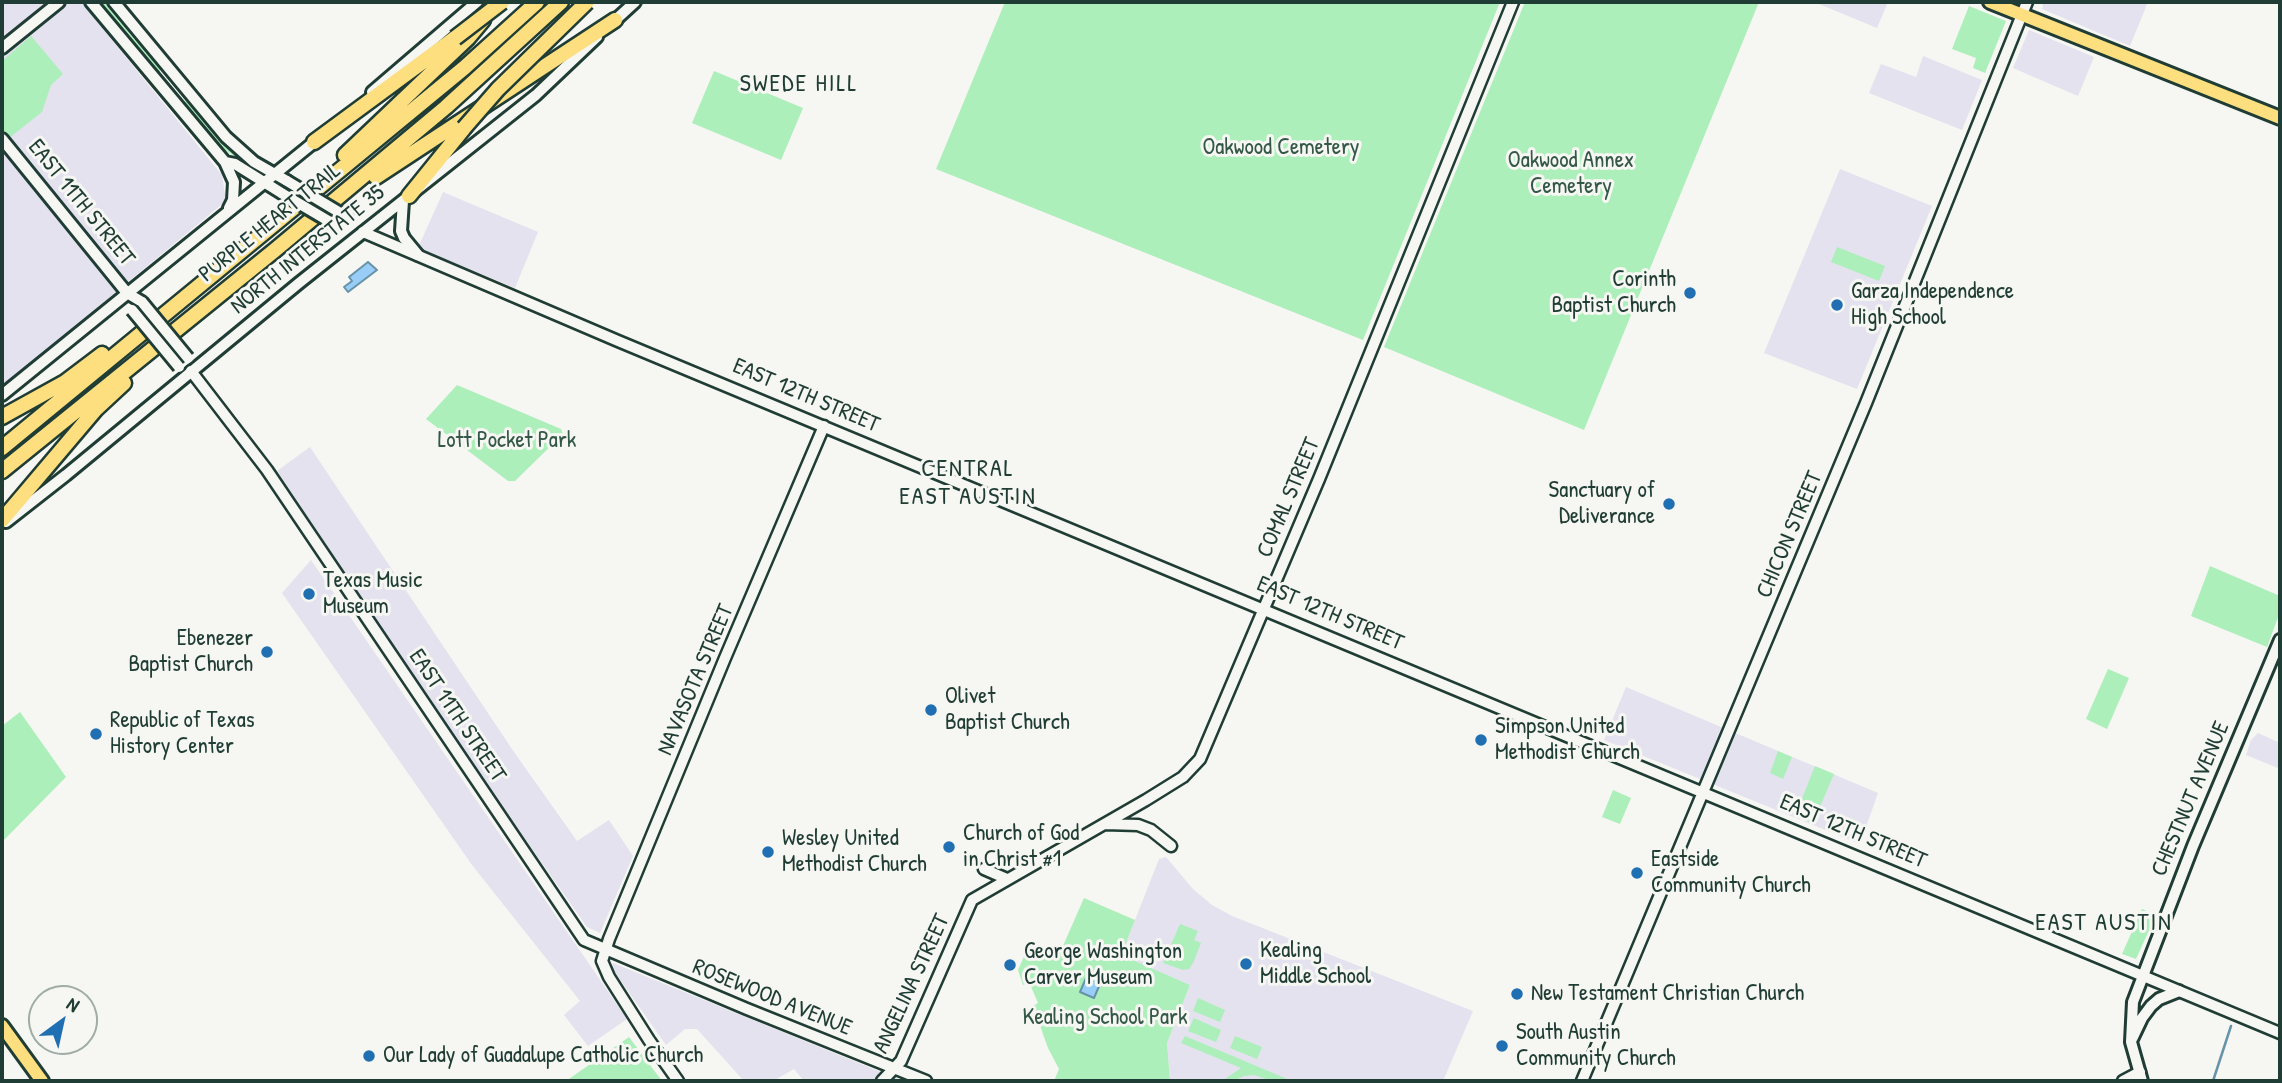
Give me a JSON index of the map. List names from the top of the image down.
{
  "streets": {
    "highway": ["PURPLE HEART TRAIL"],
    "main road": [
      "EAST 11TH STREET",
      "NORTH INTERSTATE 35",
      "EAST 12TH STREET",
      "CHESTNUT AVENUE"
    ],
    "street": [
      "COMAL STREET",
      "CHICON STREET",
      "NAVASOTA STREET",
      "ANGELINA STREET",
      "ROSEWOOD AVENUE"
    ]
  },
  "crossings": [
    ["EAST 11TH STREET", "NORTH INTERSTATE 35"],
    ["EAST 11TH STREET", "NAVASOTA STREET"],
    ["EAST 11TH STREET", "ROSEWOOD AVENUE"],
    ["NORTH INTERSTATE 35", "EAST 12TH STREET"],
    ["EAST 12TH STREET", "COMAL STREET"],
    ["EAST 12TH STREET", "CHICON STREET"],
    ["EAST 12TH STREET", "NAVASOTA STREET"],
    ["EAST 12TH STREET", "CHESTNUT AVENUE"],
    ["COMAL STREET", "ANGELINA STREET"],
    ["NAVASOTA STREET", "ROSEWOOD AVENUE"],
    ["ANGELINA STREET", "ROSEWOOD AVENUE"]
  ],
  "districts": ["SWEDE HILL", "CENTRAL EAST AUSTIN", "EAST AUSTIN"],
  "parks": [
    "Oakwood Cemetery",
    "Oakwood Annex Cemetery",
    "Lott Pocket Park",
    "Kealing School Park"
  ],
  "places": [
    "Corinth Baptist Church",
    "Garza Independence High School",
    "Sanctuary of Deliverance",
    "Texas Music Museum",
    "Ebenezer Baptist Church",
    "Olivet Baptist Church",
    "Republic of Texas History Center",
    "Simpson United Methodist Church",
    "Church of God in Christ #1",
    "Wesley United Methodist Church",
    "Eastside Community Church",
    "Kealing Middle School",
    "George Washington Carver Museum",
    "New Testament Christian Church",
    "South Austin Community Church",
    "Our Lady of Guadalupe Catholic Church"
  ],
  "north": "top right"
}
